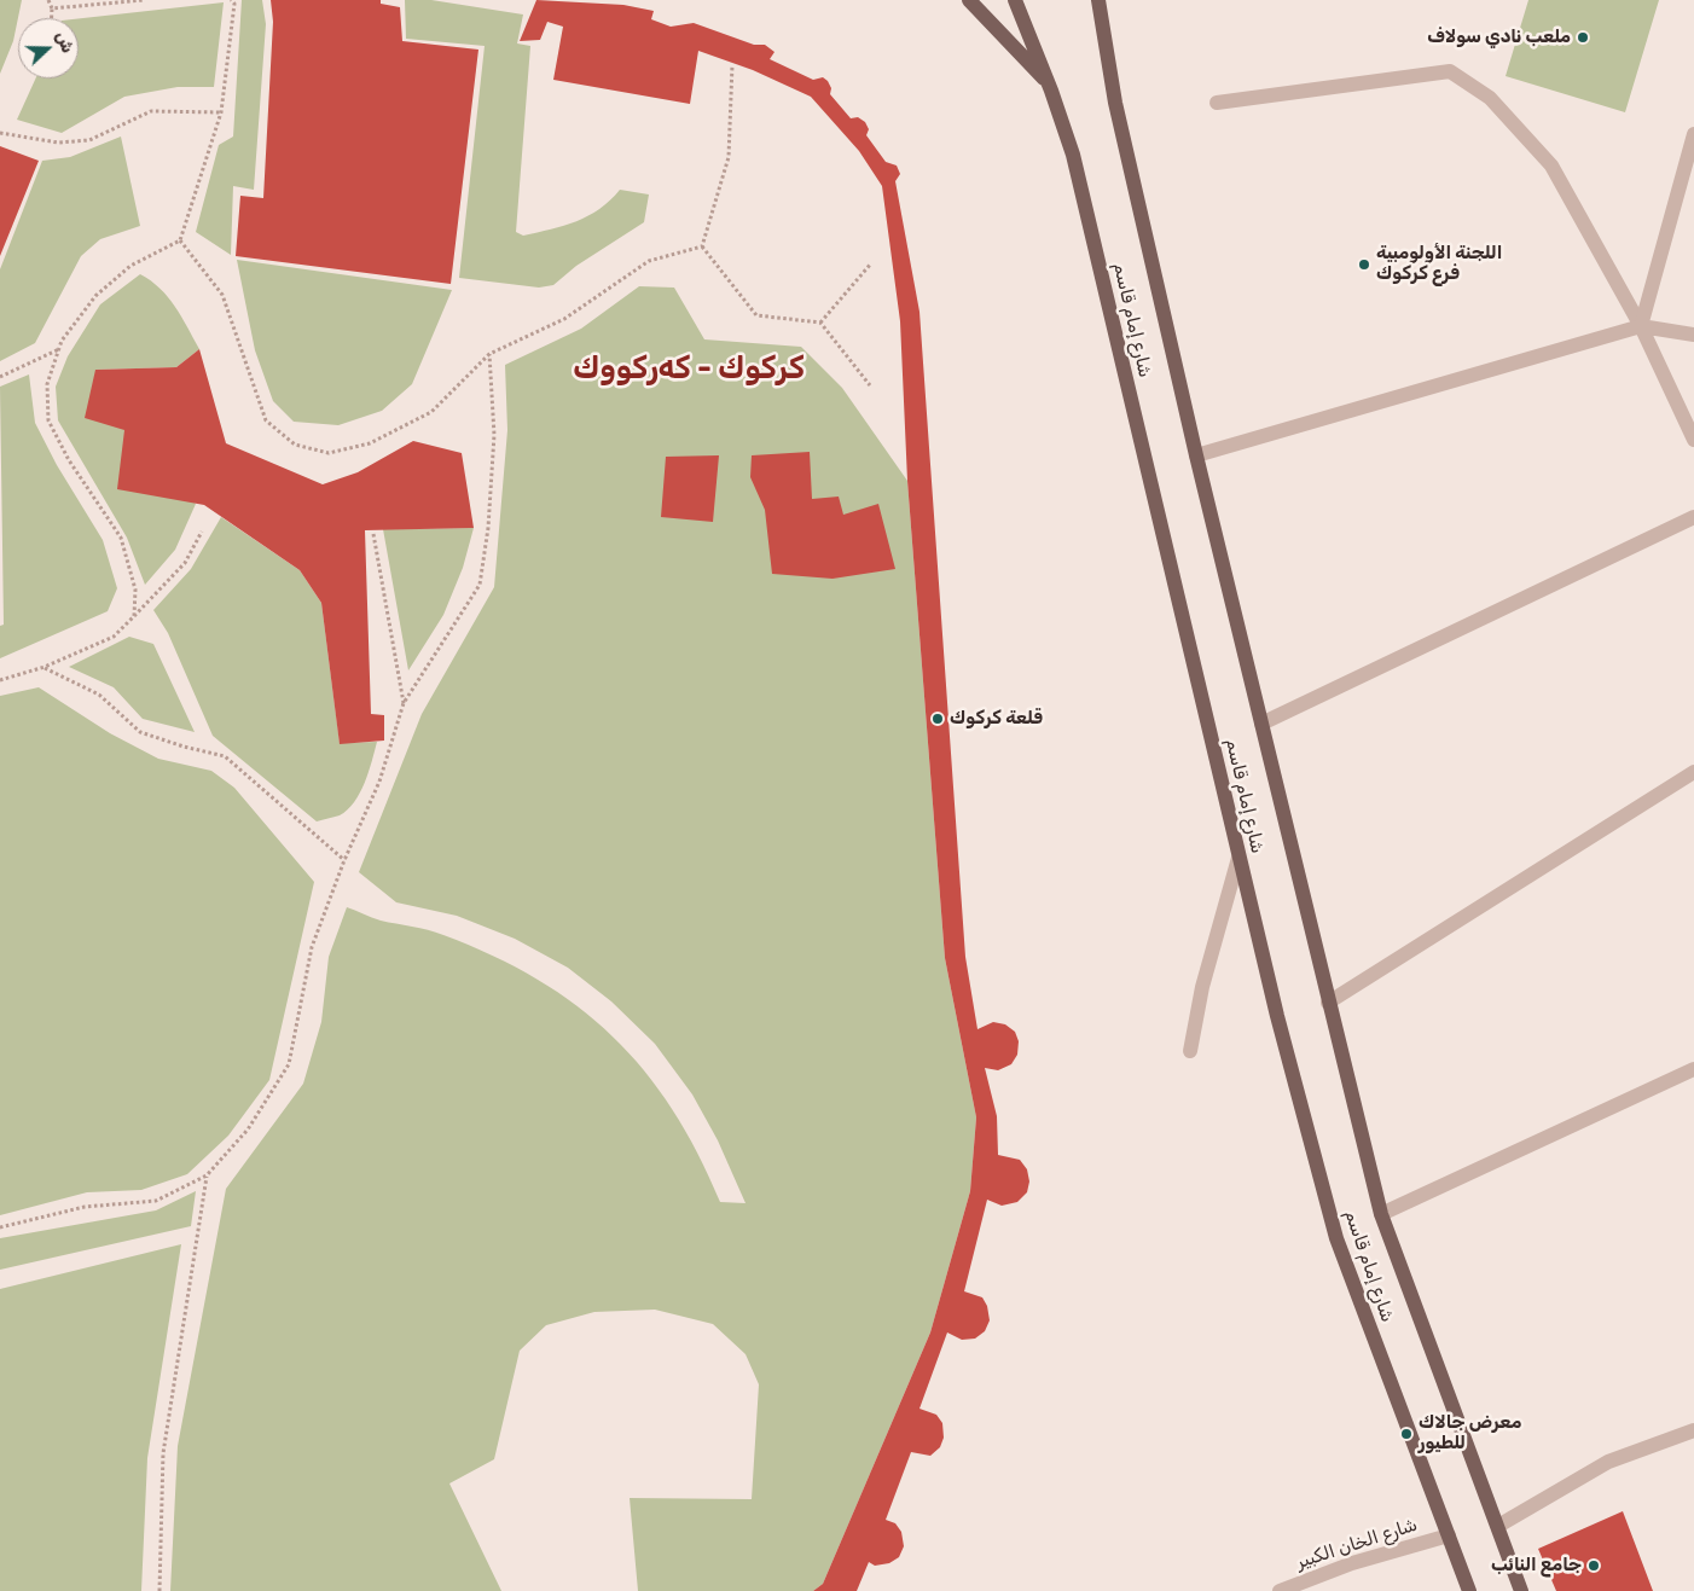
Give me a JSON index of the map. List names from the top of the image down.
{
  "streets": {
    "main road": ["شارع إمام قاسم"],
    "street": ["شارع الخان الكبير"]
  },
  "crossings": [
    ["شارع إمام قاسم", "شارع الخان الكبير"]
  ],
  "districts": ["كركوك - کەرکووك"],
  "places": [
    "ملعب نادي سولاف",
    "اللجنة الأولومبية فرع كركوك",
    "قلعة كركوك",
    "معرض جالاك للطيور",
    "جامع النائب"
  ],
  "north": "right"
}
